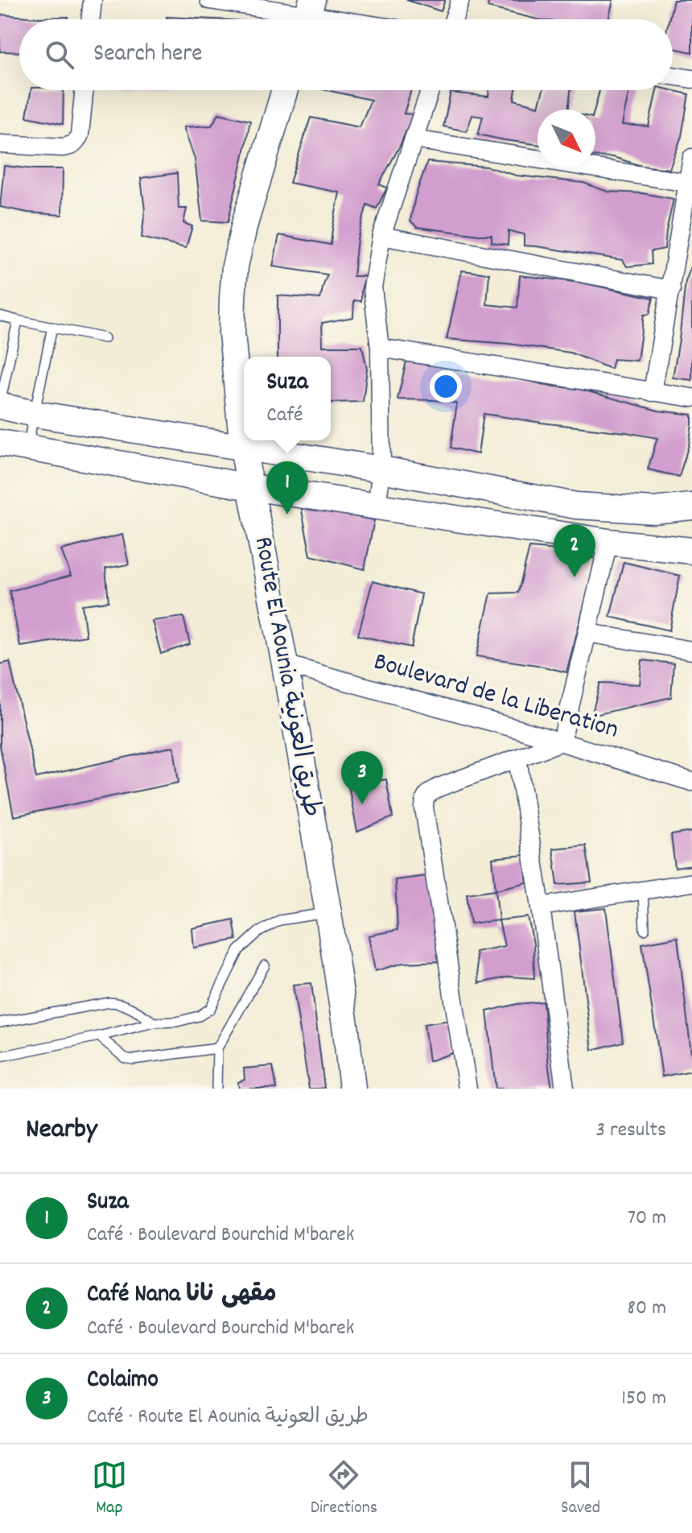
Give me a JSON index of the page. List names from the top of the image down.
{
  "streets": {
    "main road": ["Route El Aounia طريق العونية"],
    "street": ["Boulevard de la Liberation"]
  },
  "crossings": [
    ["Route El Aounia طريق العونية", "Boulevard de la Liberation"]
  ],
  "north": "bottom right",
  "page": {
    "search": "Search here",
    "popup": ["Suza", "Café"],
    "pins": ["1", "2", "3"],
    "heading": ["Nearby", "3 results"],
    "list": [
      {
        "mark": "1",
        "name": "Suza",
        "note": "Café · Boulevard Bourchid M'barek",
        "value": "70 m"
      },
      {
        "mark": "2",
        "name": "Café Nana مقهى نانا",
        "note": "Café · Boulevard Bourchid M'barek",
        "value": "80 m"
      },
      {
        "mark": "3",
        "name": "Colaimo",
        "note": "Café · Route El Aounia طريق العونية",
        "value": "150 m"
      }
    ],
    "nav": ["Map", "Directions", "Saved"]
  }
}
